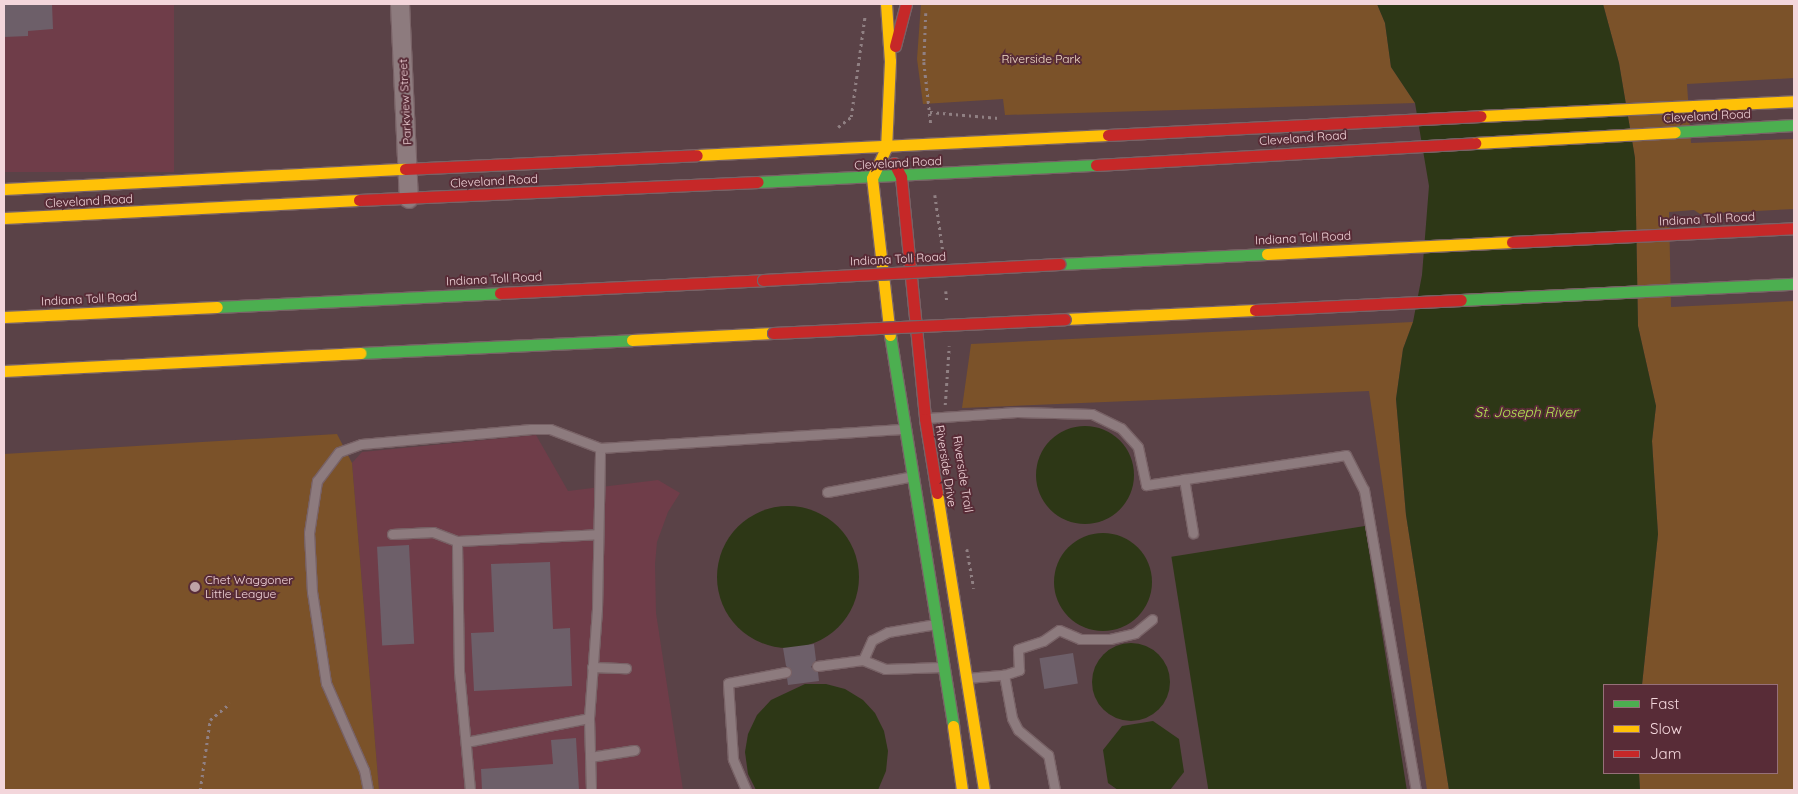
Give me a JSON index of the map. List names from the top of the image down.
{
  "streets": {
    "main road": ["Cleveland Road", "Indiana Toll Road", "Riverside Drive"],
    "street": ["Parkview Street"]
  },
  "crossings": [
    ["Parkview Street", "Cleveland Road"],
    ["Cleveland Road", "Riverside Drive"]
  ],
  "water": ["St. Joseph River"],
  "parks": ["Riverside Park"],
  "places": ["Chet Waggoner Little League"],
  "legend": ["Fast", "Slow", "Jam"]
}
